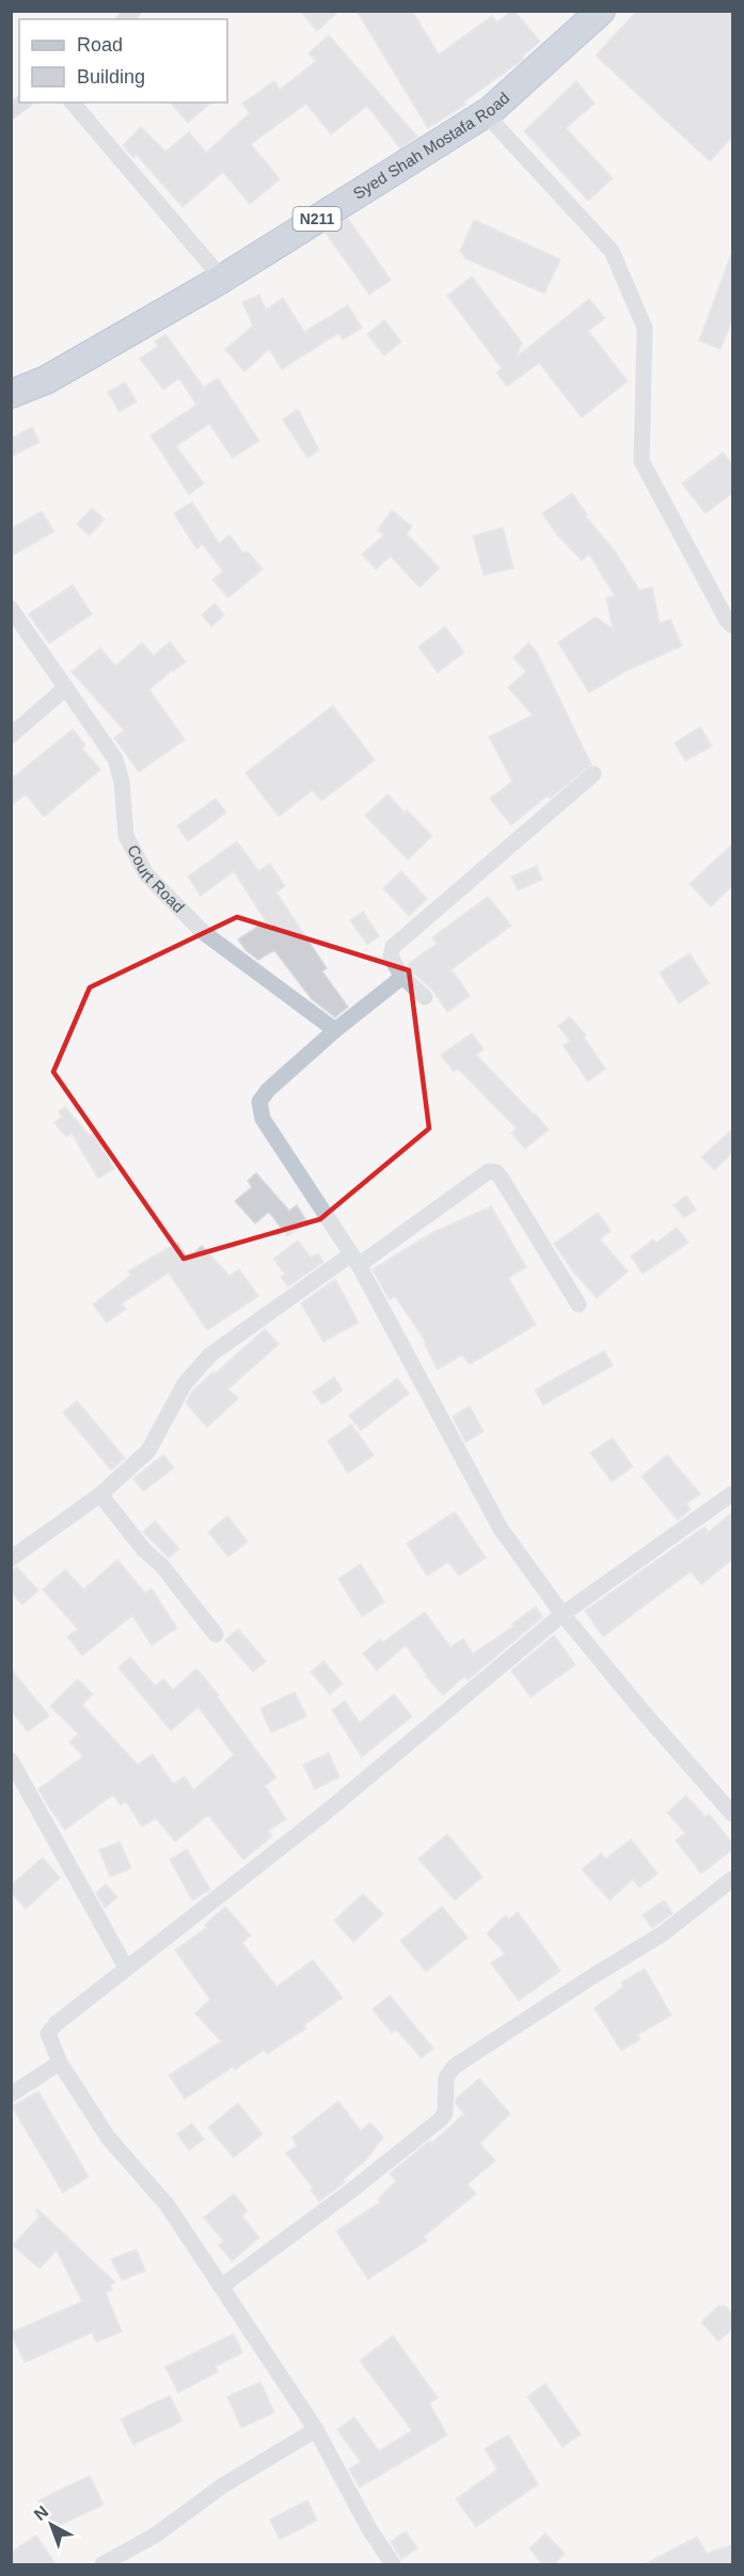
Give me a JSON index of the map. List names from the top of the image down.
{
  "streets": {
    "highway": ["Syed Shah Mostafa Road", "N211"],
    "street": ["Court Road"]
  },
  "legend": ["Road", "Building"],
  "north": "top left"
}
